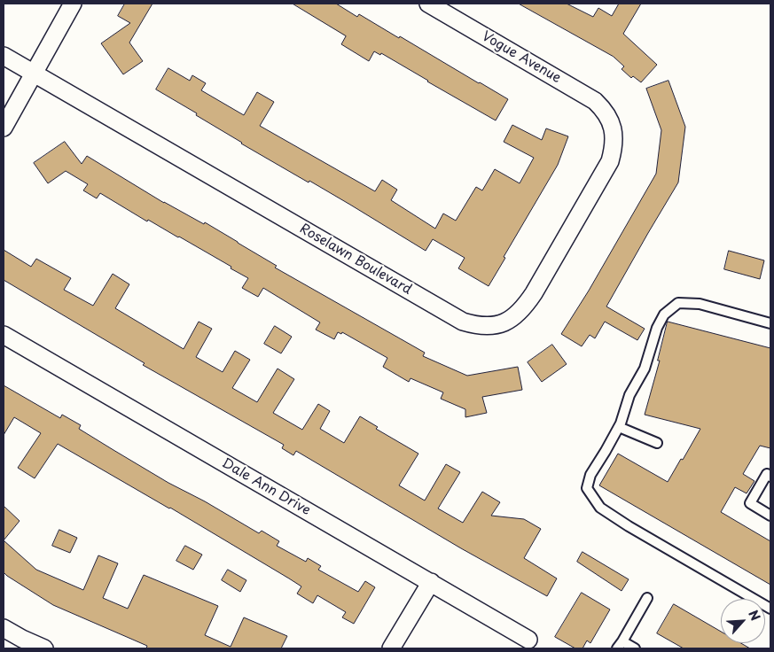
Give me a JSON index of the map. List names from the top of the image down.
{
  "streets": {
    "street": ["Vogue Avenue", "Roselawn Boulevard", "Dale Ann Drive"]
  },
  "crossings": [
    ["Vogue Avenue", "Roselawn Boulevard"]
  ],
  "north": "top right"
}
